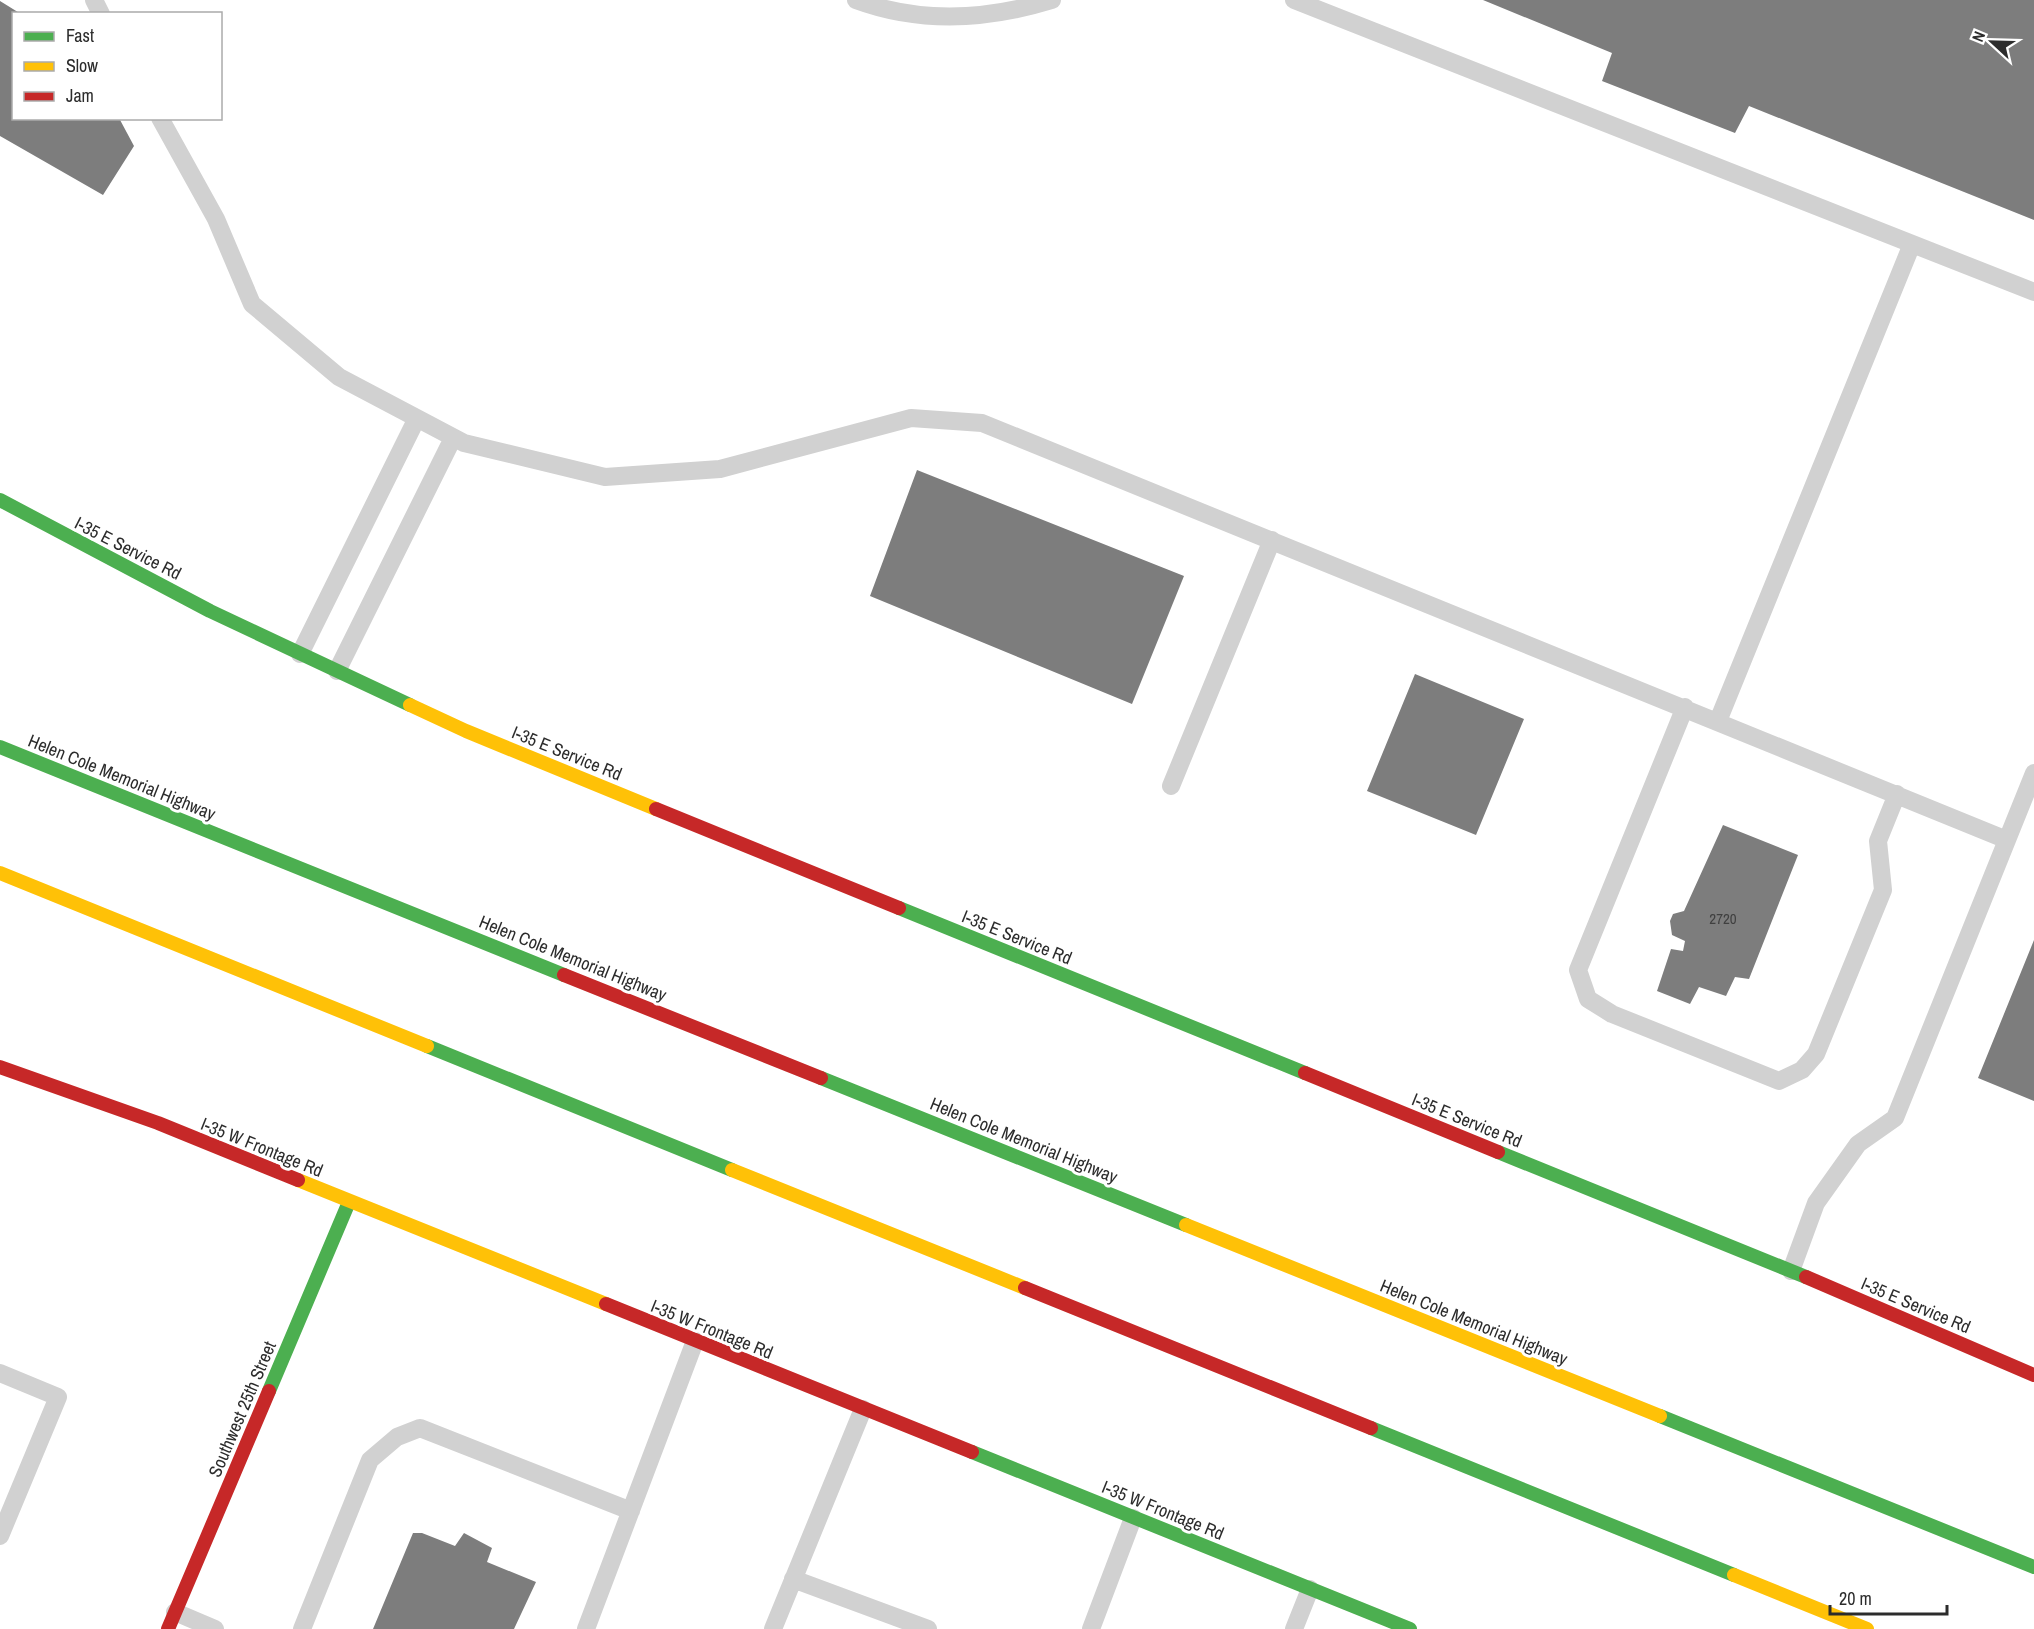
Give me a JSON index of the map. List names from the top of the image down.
{
  "streets": {
    "main road": [
      "I-35 E Service Rd",
      "Helen Cole Memorial Highway",
      "I-35 W Frontage Rd",
      "Southwest 25th Street"
    ]
  },
  "crossings": [
    ["I-35 W Frontage Rd", "Southwest 25th Street"]
  ],
  "house_numbers": ["2720"],
  "legend": ["Fast", "Slow", "Jam"],
  "scale_bar": "20 m",
  "north": "left"
}
